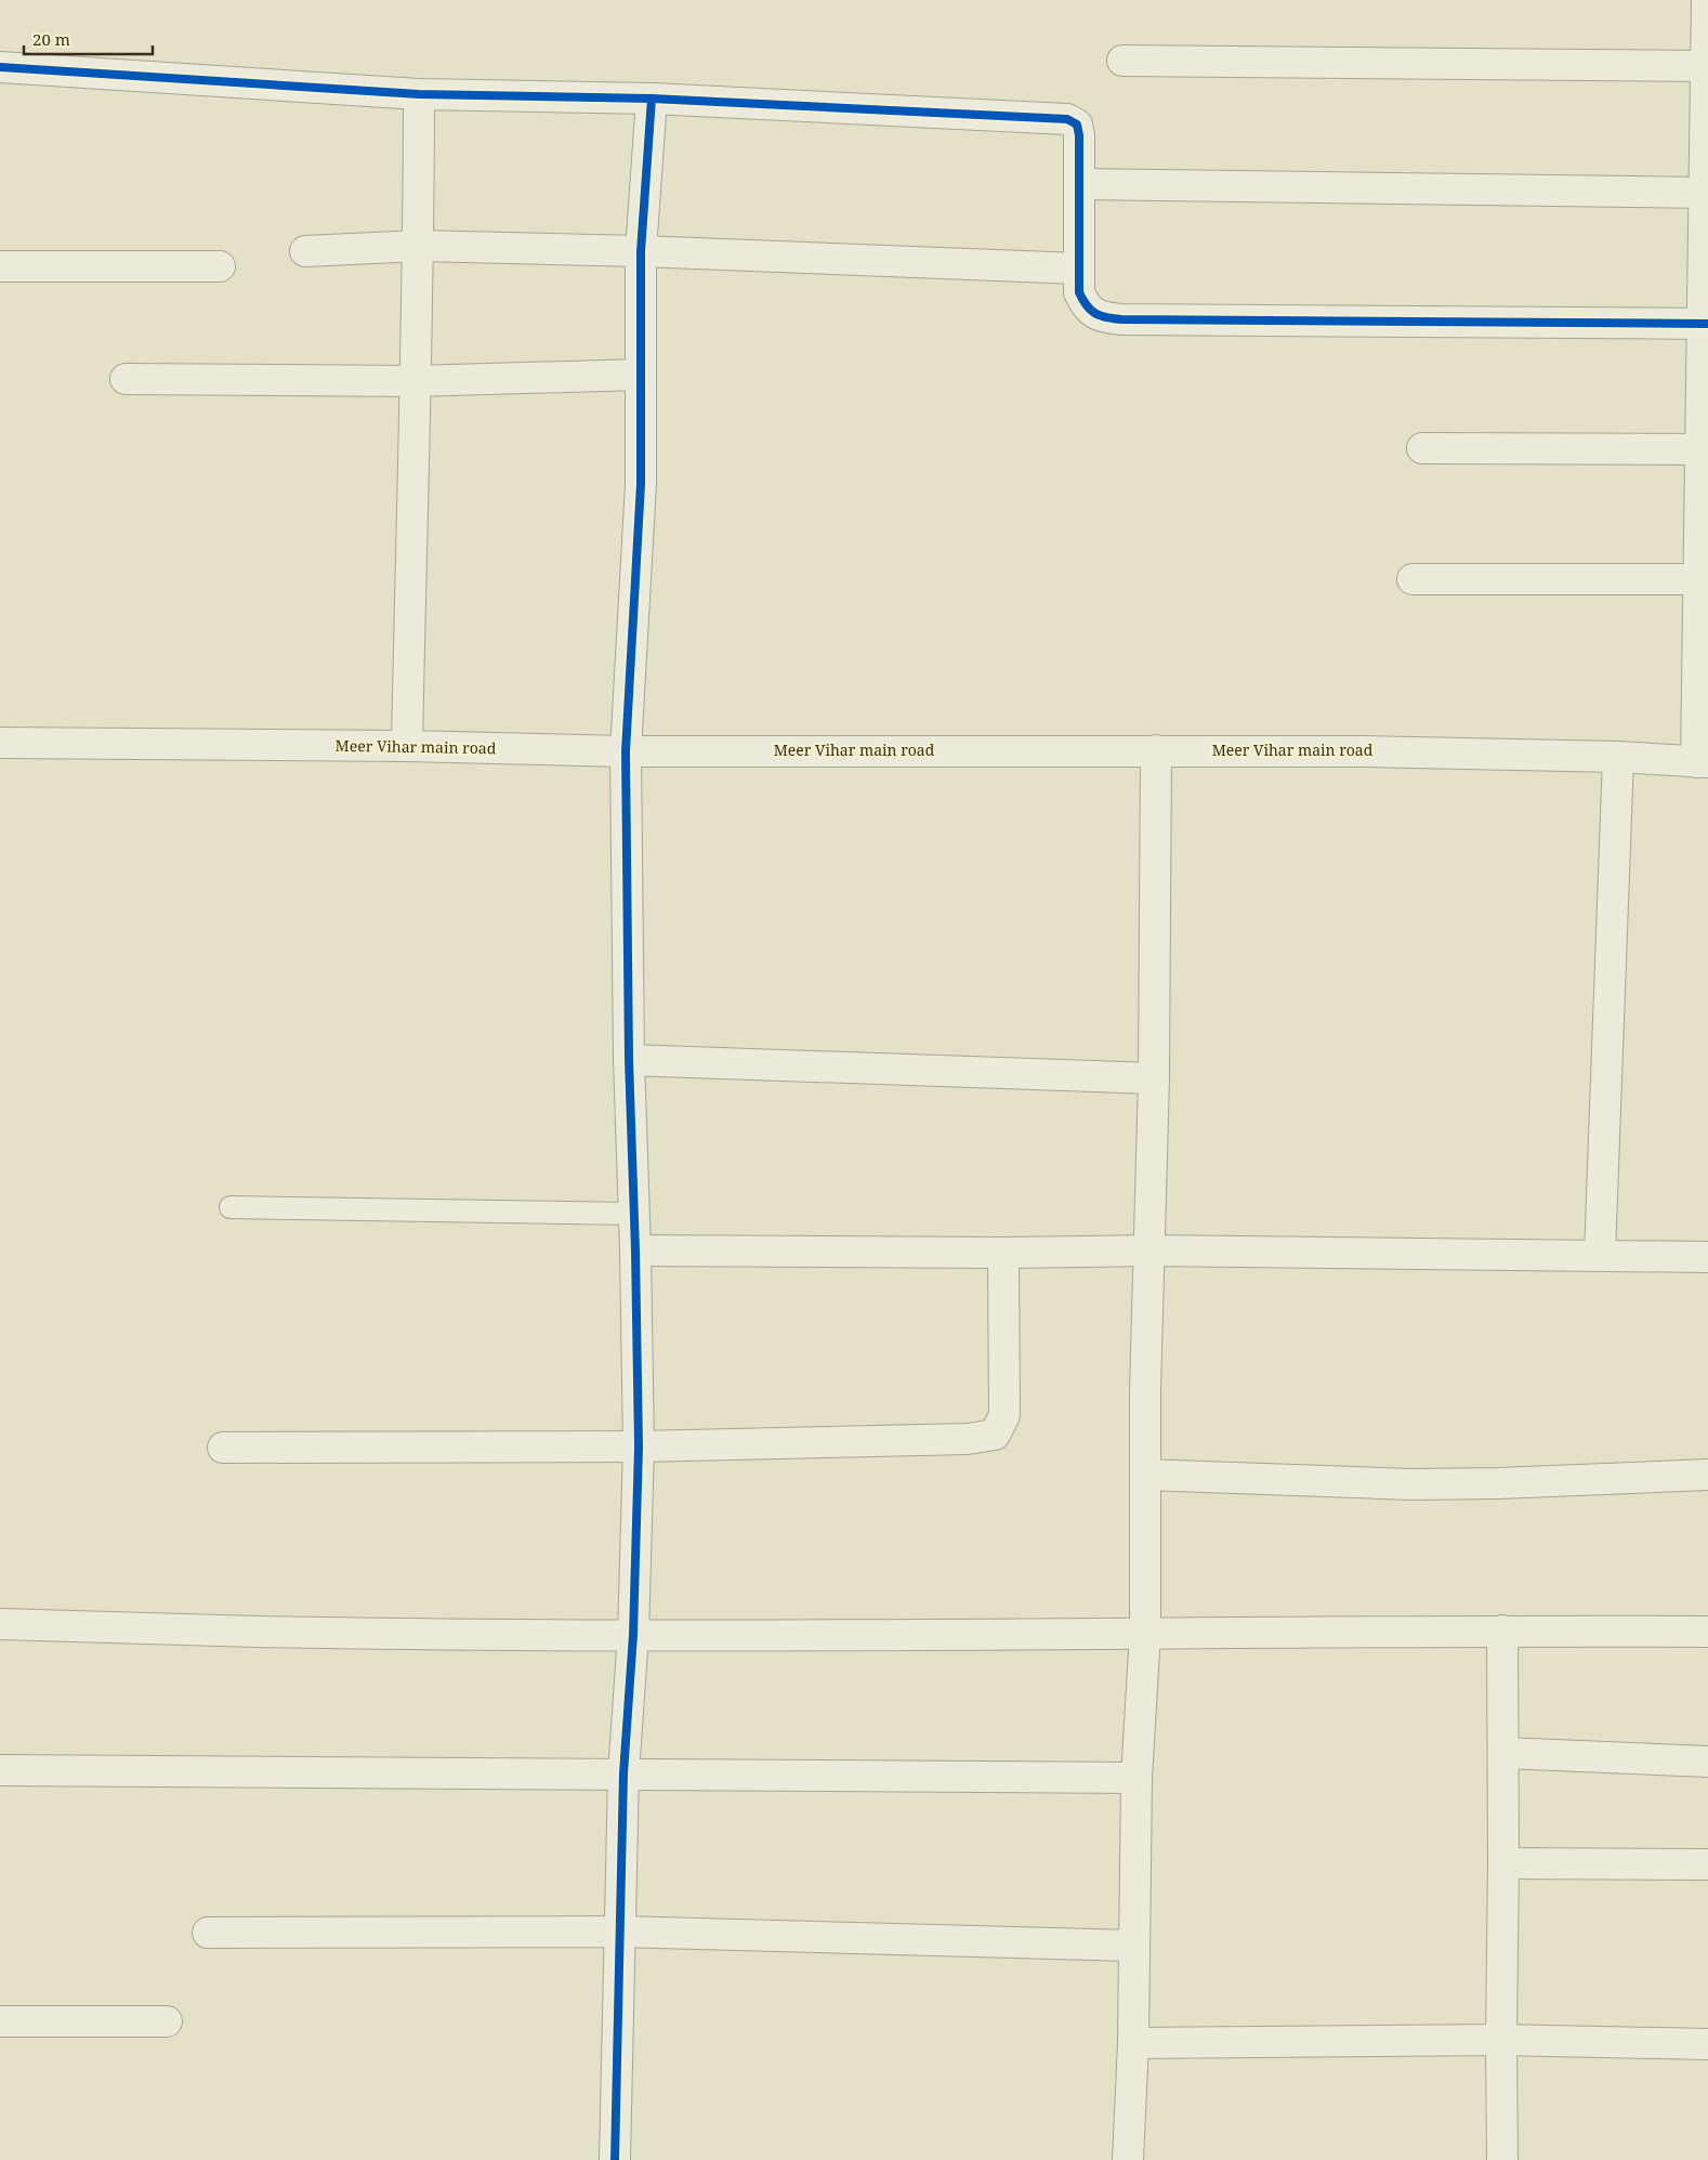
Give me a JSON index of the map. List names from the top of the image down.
{
  "streets": {
    "street": ["Meer Vihar main road"]
  },
  "scale_bar": "20 m"
}
